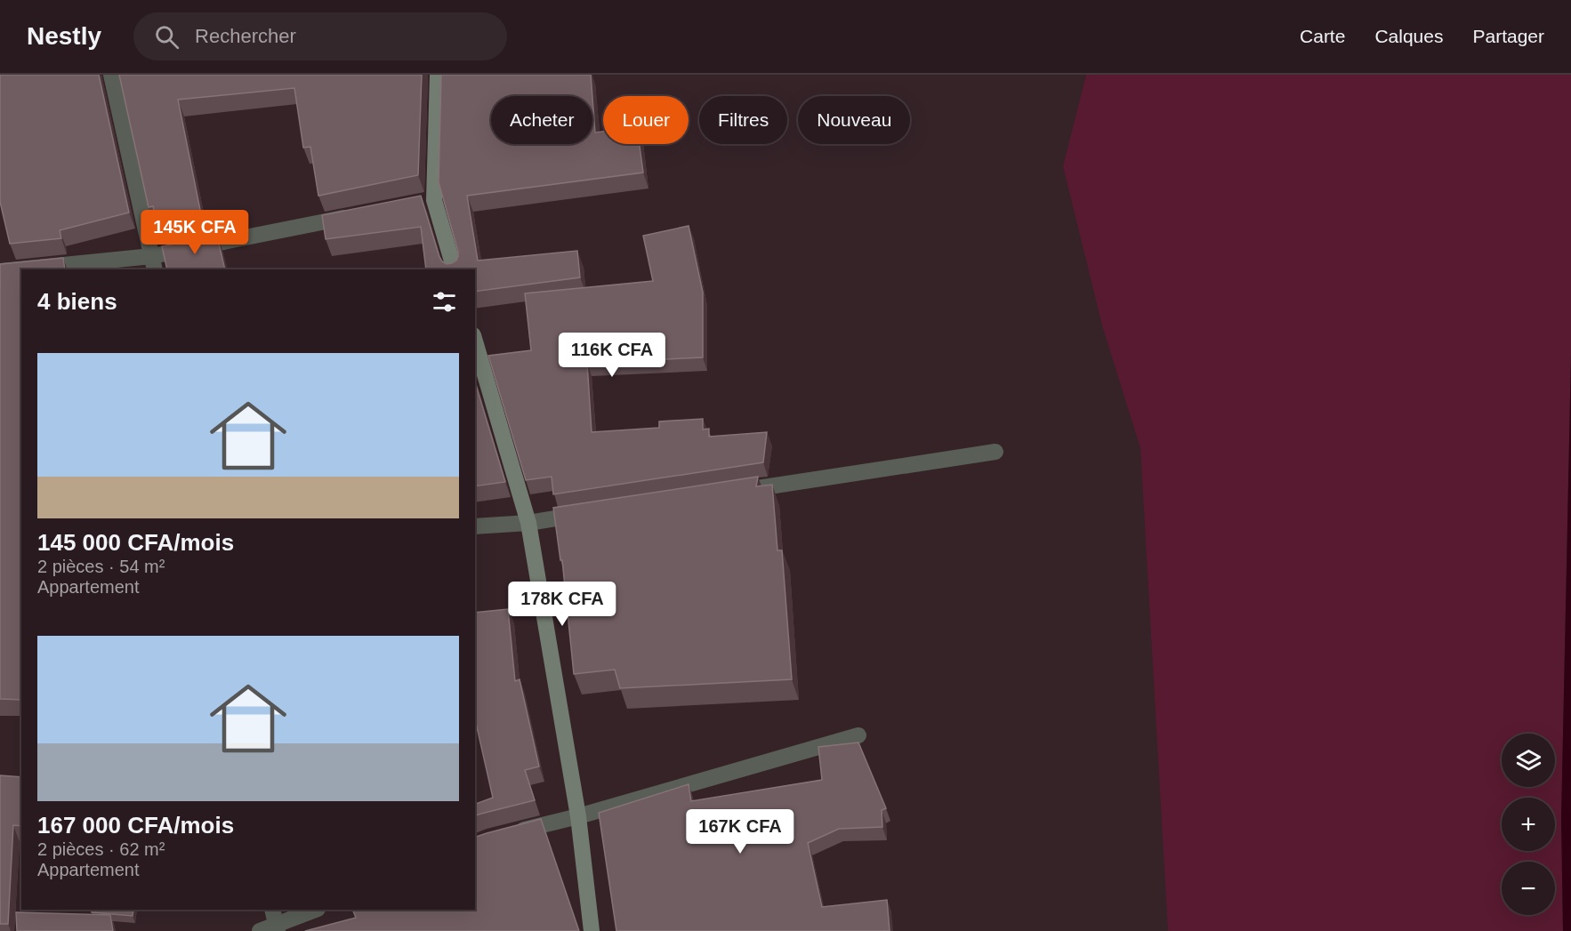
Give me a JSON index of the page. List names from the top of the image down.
{
  "page": {
    "header": "Nestly",
    "search": "Rechercher",
    "nav": ["Carte", "Calques", "Partager"],
    "chip": [
      "Acheter",
      "Louer",
      "Filtres",
      "Nouveau"
    ],
    "price": [
      "145K CFA",
      "116K CFA",
      "178K CFA",
      "167K CFA"
    ],
    "heading": "4 biens",
    "list": [
      {
        "name": "145 000 CFA/mois",
        "note": "2 pièces · 54 m² · Appartement"
      },
      {
        "name": "167 000 CFA/mois",
        "note": "2 pièces · 62 m² · Appartement"
      }
    ],
    "map_buttons": ["+", "−"]
  }
}
